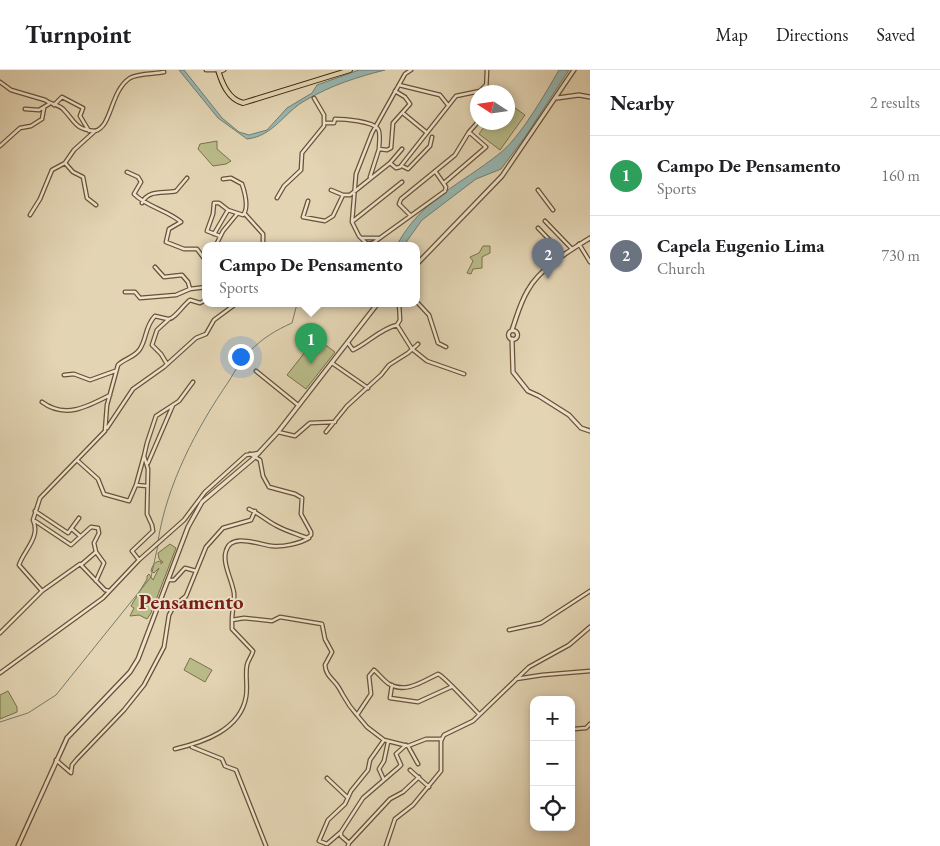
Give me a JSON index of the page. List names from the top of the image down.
{
  "districts": ["Pensamento"],
  "north": "left",
  "page": {
    "header": "Turnpoint",
    "nav": ["Map", "Directions", "Saved"],
    "heading": ["Nearby", "2 results"],
    "list": [
      {
        "mark": "1",
        "name": "Campo De Pensamento",
        "note": "Sports",
        "value": "160 m"
      },
      {
        "mark": "2",
        "name": "Capela Eugenio Lima",
        "note": "Church",
        "value": "730 m"
      }
    ],
    "pins": ["2", "1"],
    "popup": ["Campo De Pensamento", "Sports"],
    "map_buttons": ["+", "−"]
  }
}
